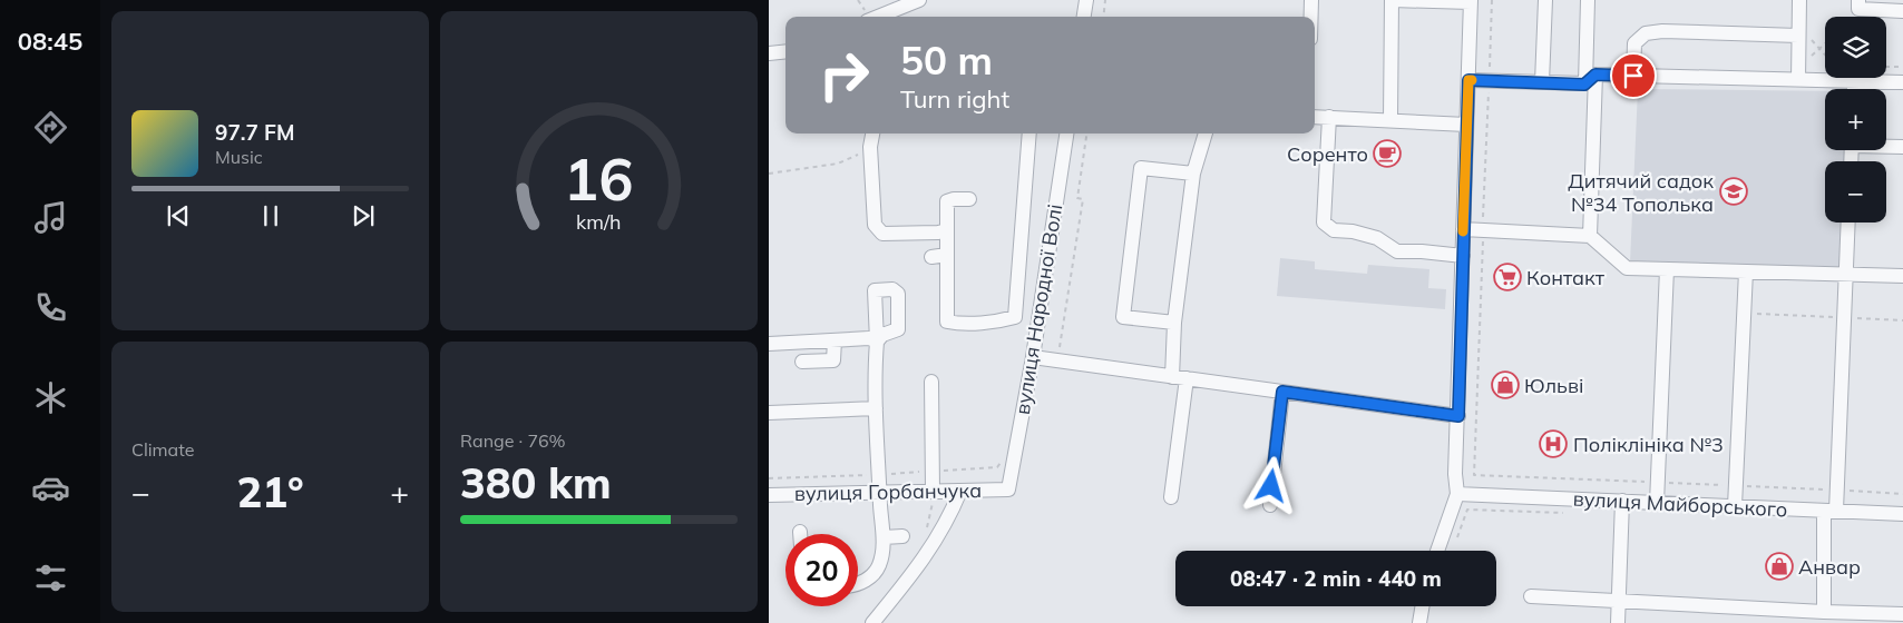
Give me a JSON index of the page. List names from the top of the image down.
{
  "streets": {
    "street": ["вулиця Народної Волі", "вулиця Горбанчука", "вулиця Майборського"]
  },
  "crossings": [
    ["вулиця Народної Волі", "вулиця Горбанчука"]
  ],
  "places": {
    "cafe": ["Соренто"],
    "school or university": ["Дитячий садок №34 Тополька"],
    "supermarket": ["Контакт"],
    "shop": ["Юльві", "Анвар"],
    "hospital": ["Поліклініка №3"]
  },
  "page": {
    "tabs": "08:45",
    "map_buttons": ["+", "−"],
    "turn": ["50 m", "Turn right"],
    "song": ["97.7 FM", "Music"],
    "tile": [
      "Climate",
      ["Range · 76%", "380 km"]
    ],
    "heat": ["−", "21°", "+"],
    "limit": "20",
    "trip": "08:47 · 2 min · 440 m",
    "gauge": ["16", "km/h"]
  }
}
